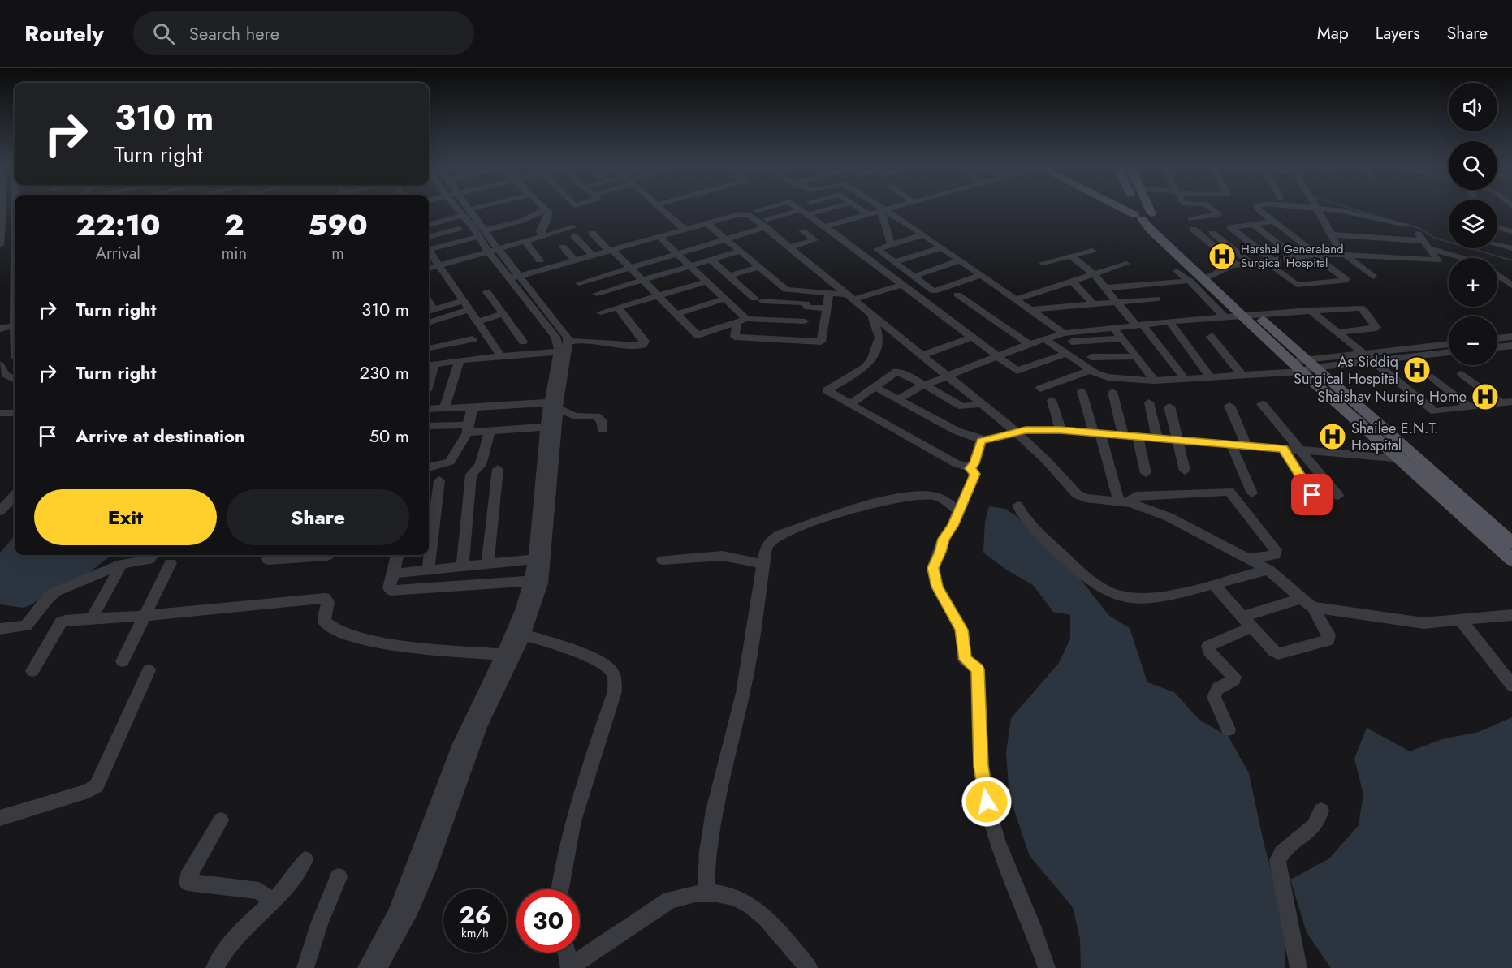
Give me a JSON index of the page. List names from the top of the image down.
{
  "places": {
    "hospital": [
      "Harshal Generaland Surgical Hospital",
      "As Siddiq Surgical Hospital",
      "Shaishav Nursing Home",
      "Shailee E.N.T. Hospital"
    ]
  },
  "page": {
    "header": "Routely",
    "search": "Search here",
    "nav": ["Map", "Layers", "Share"],
    "map_buttons": ["+", "−"],
    "turn": ["310 m", "Turn right"],
    "eta": [
      "22:10",
      "Arrival",
      "2",
      "min",
      "590",
      "m"
    ],
    "list": [
      {
        "name": "Turn right",
        "value": "310 m"
      },
      {
        "name": "Turn right",
        "value": "230 m"
      },
      {
        "name": "Arrive at destination",
        "value": "50 m"
      }
    ],
    "buttons": ["Exit", "Share"],
    "speed": "26 km/h",
    "limit": "30"
  }
}
